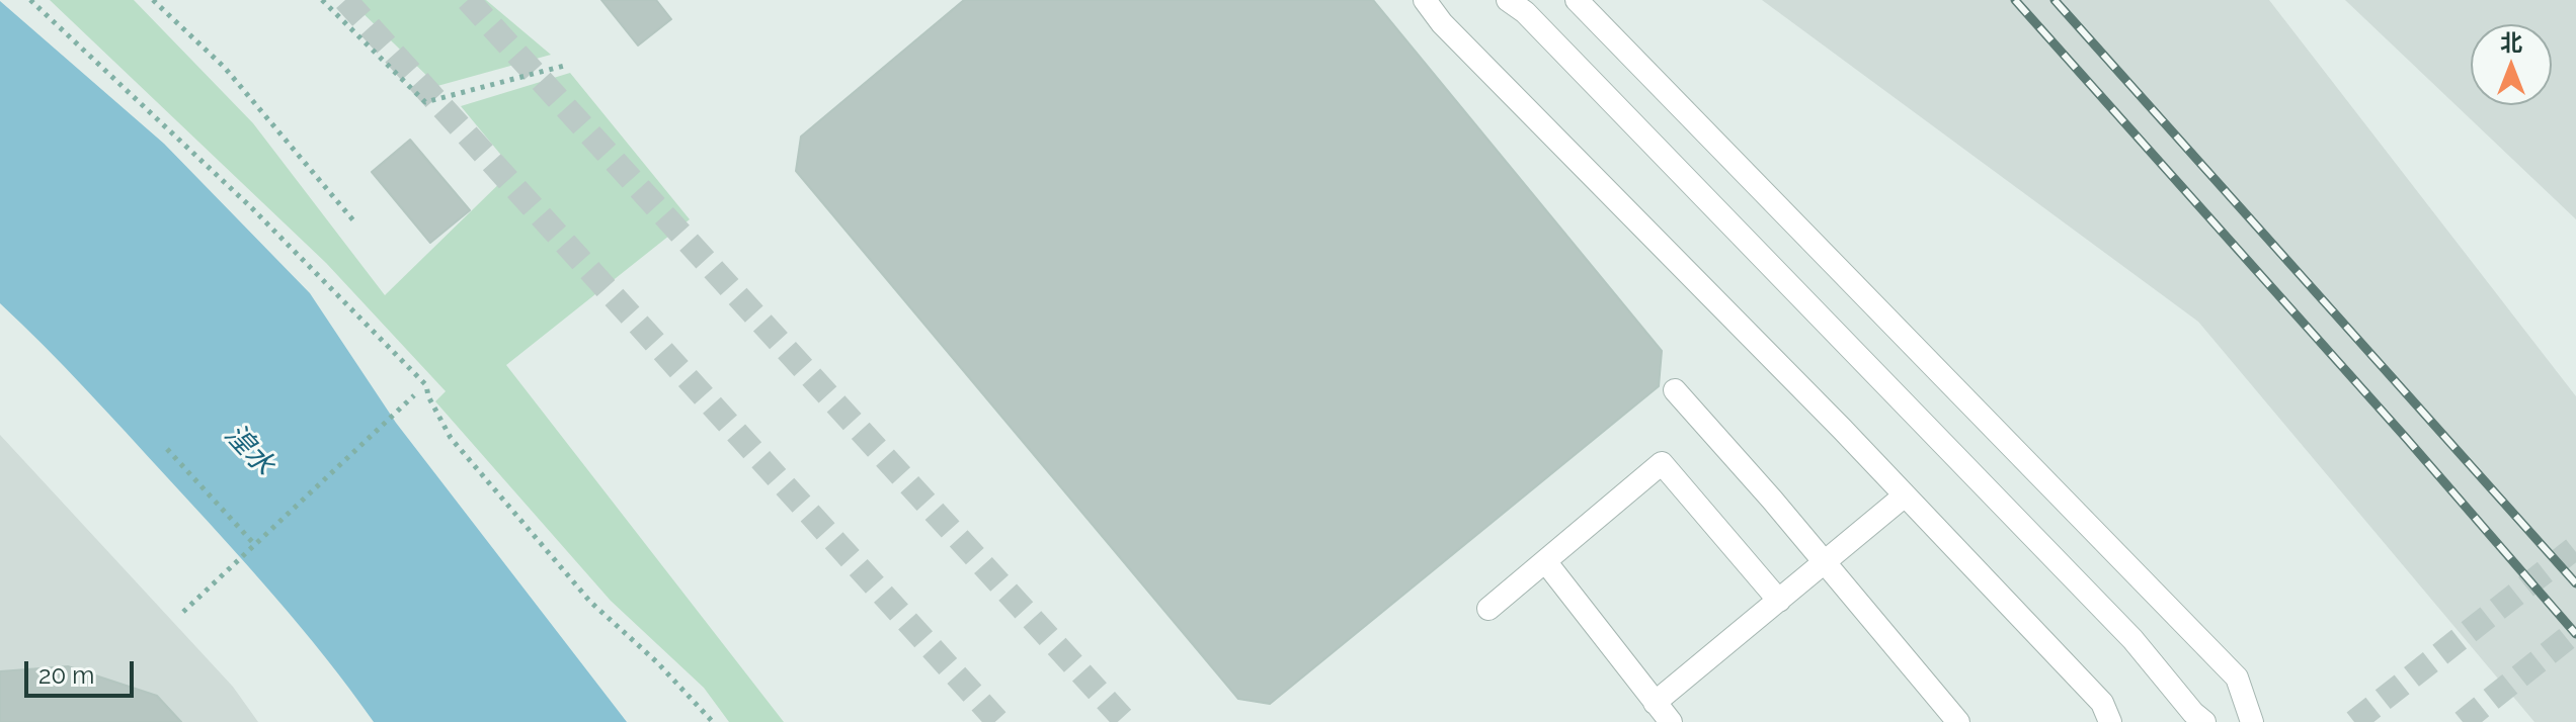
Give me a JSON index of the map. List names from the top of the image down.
{
  "water": ["湟水"],
  "scale_bar": "20 m",
  "north": "top"
}
